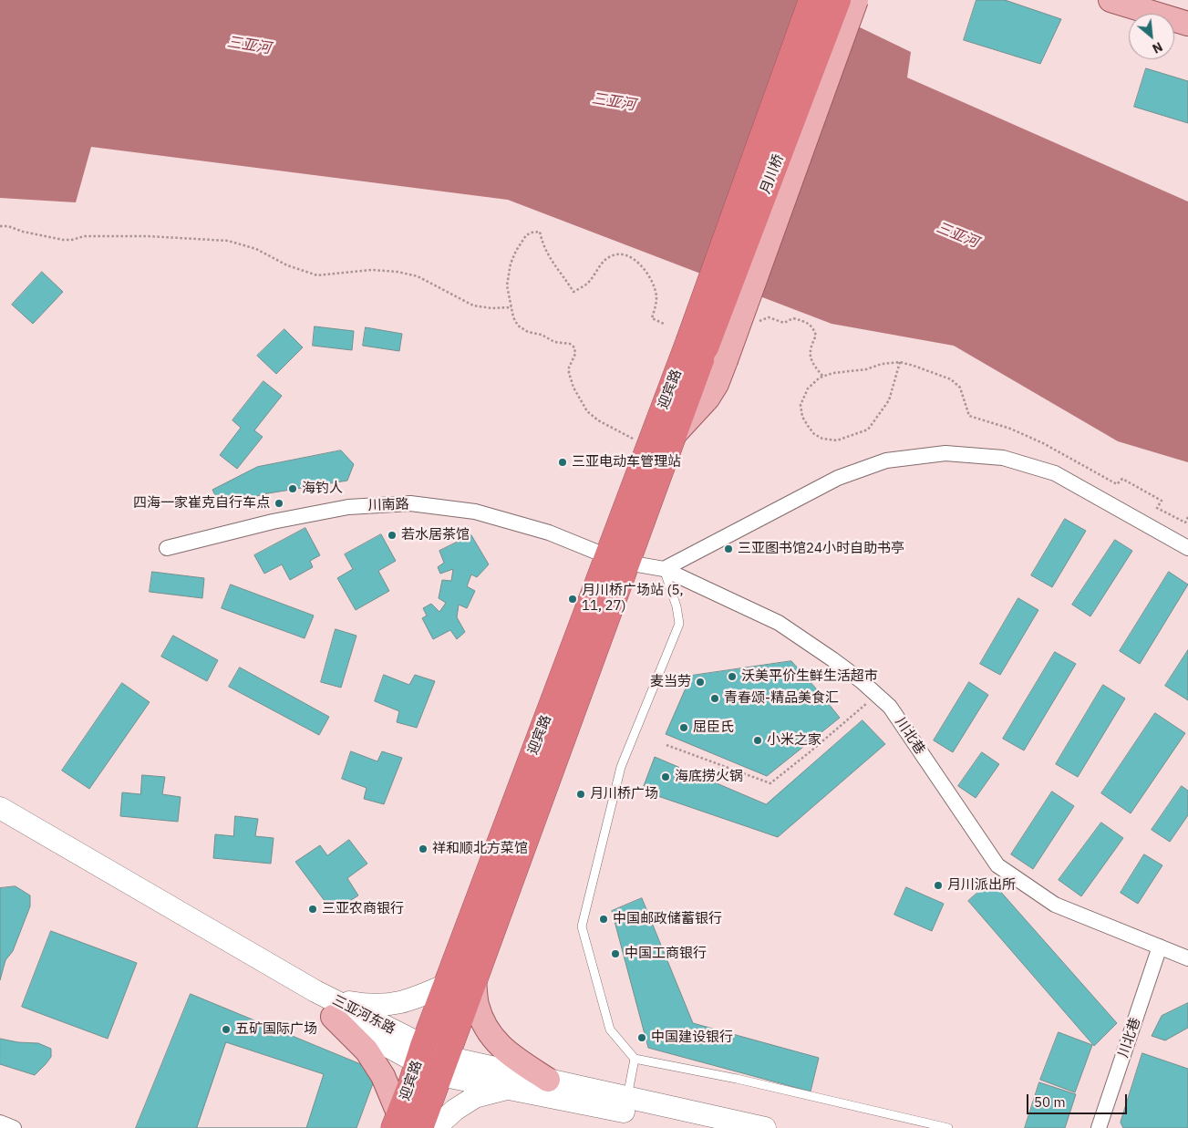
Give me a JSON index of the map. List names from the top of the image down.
{
  "streets": {
    "highway": ["月川桥", "迎宾路"],
    "main road": ["三亚河东路"],
    "street": ["川南路", "川北巷"]
  },
  "crossings": [
    ["月川桥", "迎宾路"],
    ["迎宾路", "川南路"],
    ["迎宾路", "川北巷"],
    ["迎宾路", "三亚河东路"],
    ["川南路", "川北巷"]
  ],
  "water": ["三亚河"],
  "places": [
    "三亚电动车管理站",
    "海钓人",
    "四海一家崔克自行车点",
    "若水居茶馆",
    "三亚图书馆24小时自助书亭",
    "月川桥广场站 (5, 11, 27)",
    "沃美平价生鲜生活超市",
    "麦当劳",
    "青春颂-精品美食汇",
    "屈臣氏",
    "小米之家",
    "海底捞火锅",
    "月川桥广场",
    "祥和顺北方菜馆",
    "月川派出所",
    "三亚农商银行",
    "中国邮政储蓄银行",
    "中国工商银行",
    "五矿国际广场",
    "中国建设银行"
  ],
  "scale_bar": "50 m",
  "north": "bottom right"
}
